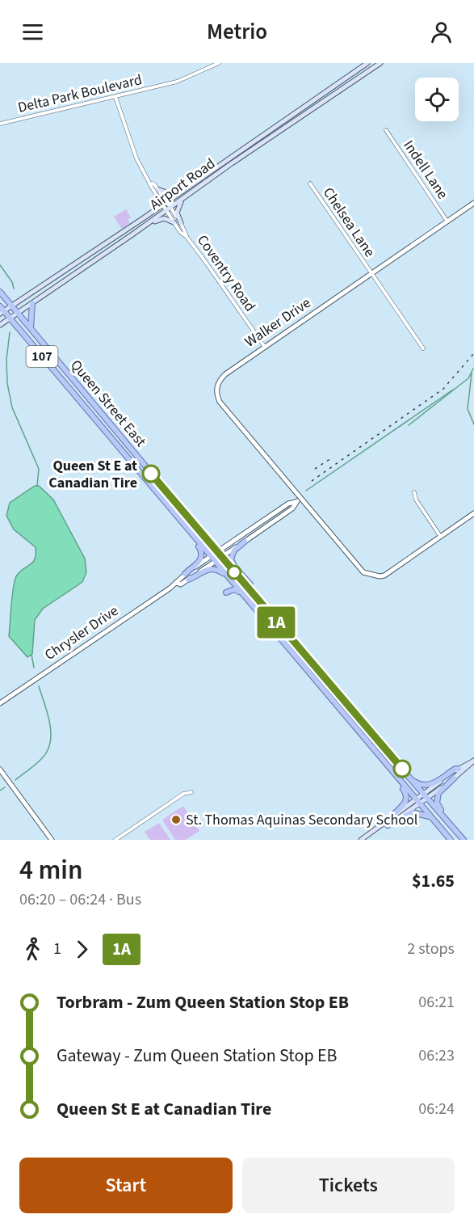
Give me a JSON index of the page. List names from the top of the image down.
{
  "streets": {
    "main road": ["Airport Road", "107", "Queen Street East"],
    "street": [
      "Delta Park Boulevard",
      "Indell Lane",
      "Chelsea Lane",
      "Coventry Road",
      "Walker Drive",
      "Chrysler Drive"
    ]
  },
  "crossings": [
    ["Indell Lane", "Walker Drive"],
    ["Airport Road", "Coventry Road"],
    ["Airport Road", "Queen Street East"],
    ["Chelsea Lane", "Walker Drive"],
    ["Coventry Road", "Walker Drive"],
    ["Walker Drive", "Chrysler Drive"],
    ["Queen Street East", "Chrysler Drive"]
  ],
  "places": ["Queen St E at Canadian Tire", "St. Thomas Aquinas Secondary School"],
  "lines": ["bus line 1A"],
  "page": {
    "header": "Metrio",
    "on_map": "1A",
    "heading": ["4 min", "06:20 – 06:24 · Bus", "$1.65"],
    "legs": ["1", "1A", "2 stops"],
    "list": [
      {
        "name": "Torbram - Zum Queen Station Stop EB",
        "value": "06:21"
      },
      {
        "name": "Gateway - Zum Queen Station Stop EB",
        "value": "06:23"
      },
      {
        "name": "Queen St E at Canadian Tire",
        "value": "06:24"
      }
    ],
    "buttons": ["Start", "Tickets"]
  }
}
